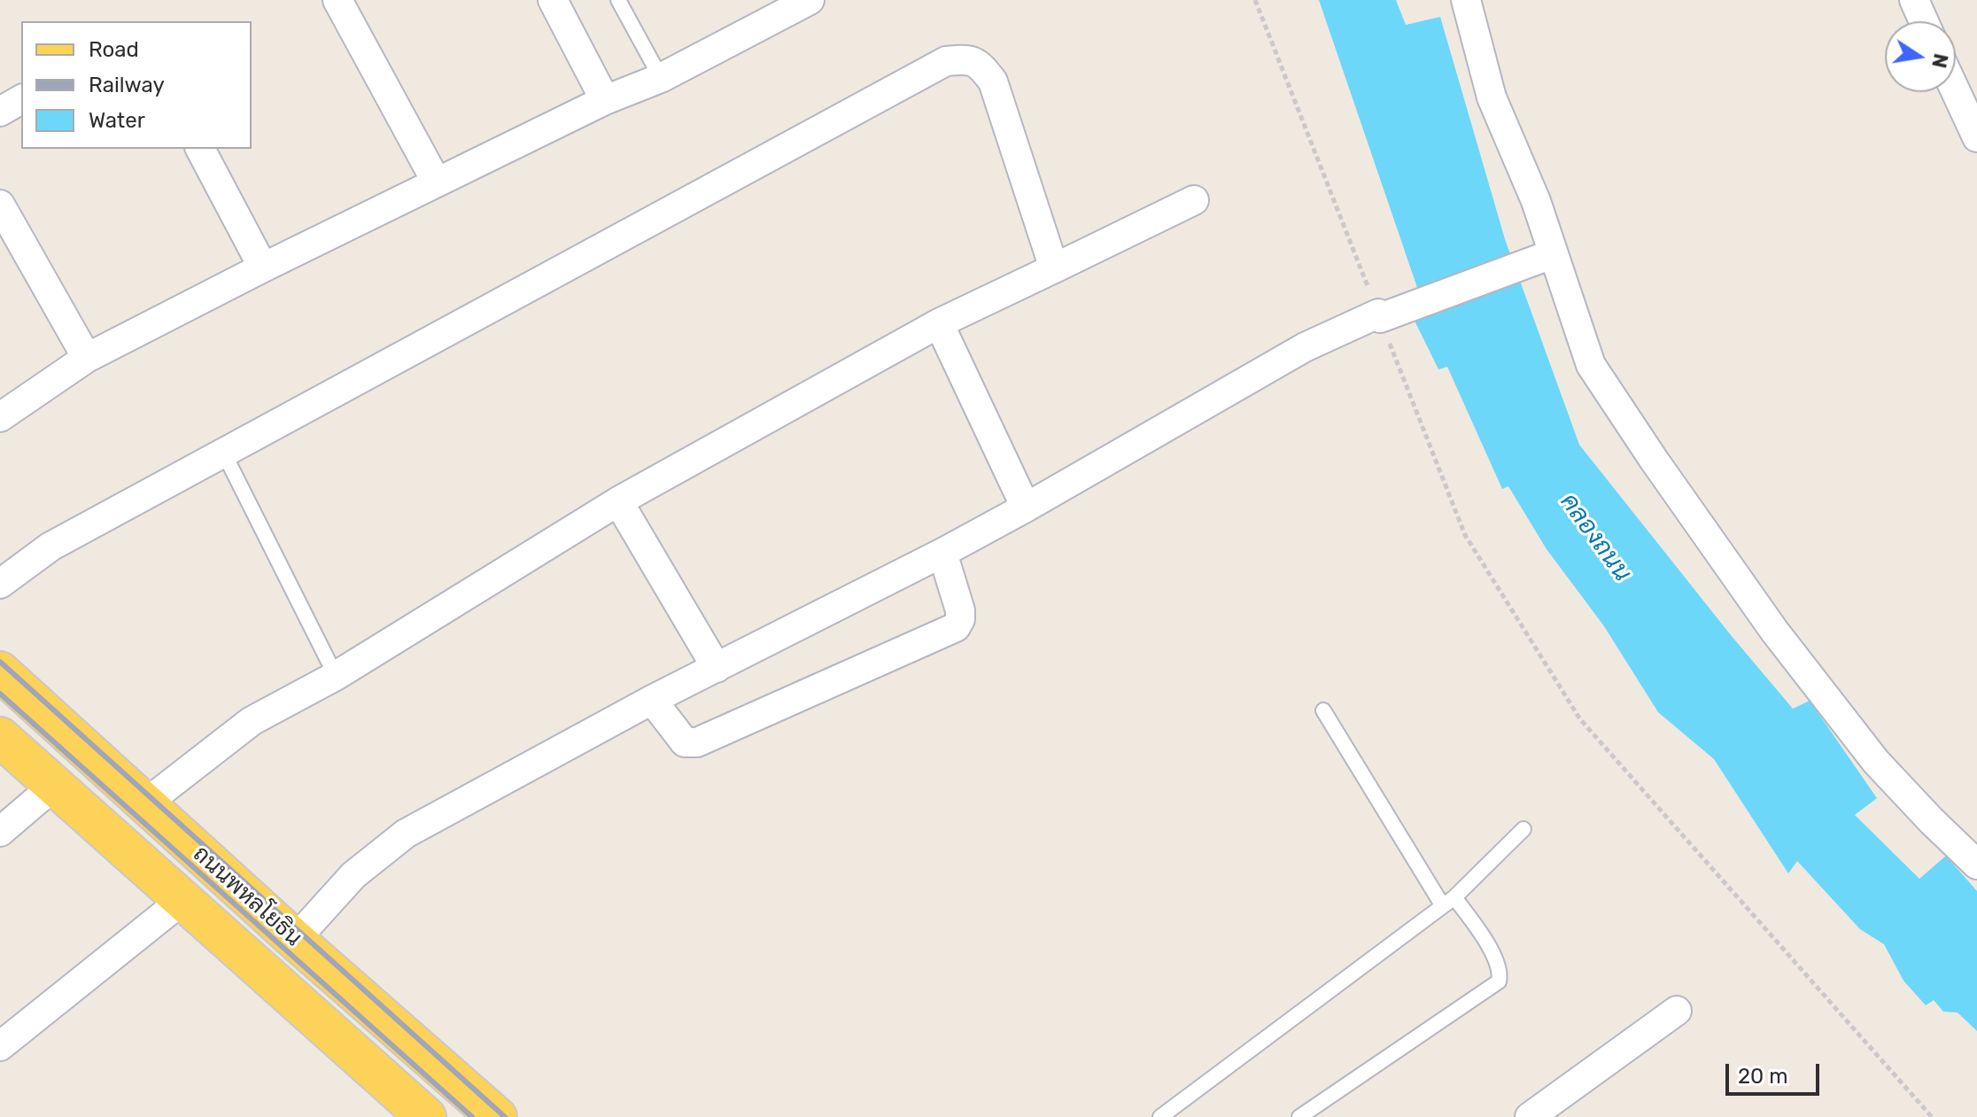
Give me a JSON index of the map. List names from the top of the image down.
{
  "streets": {
    "main road": ["ถนนพหลโยธิน"]
  },
  "water": ["คลองถนน"],
  "legend": ["Road", "Railway", "Water"],
  "scale_bar": "20 m",
  "north": "right"
}
